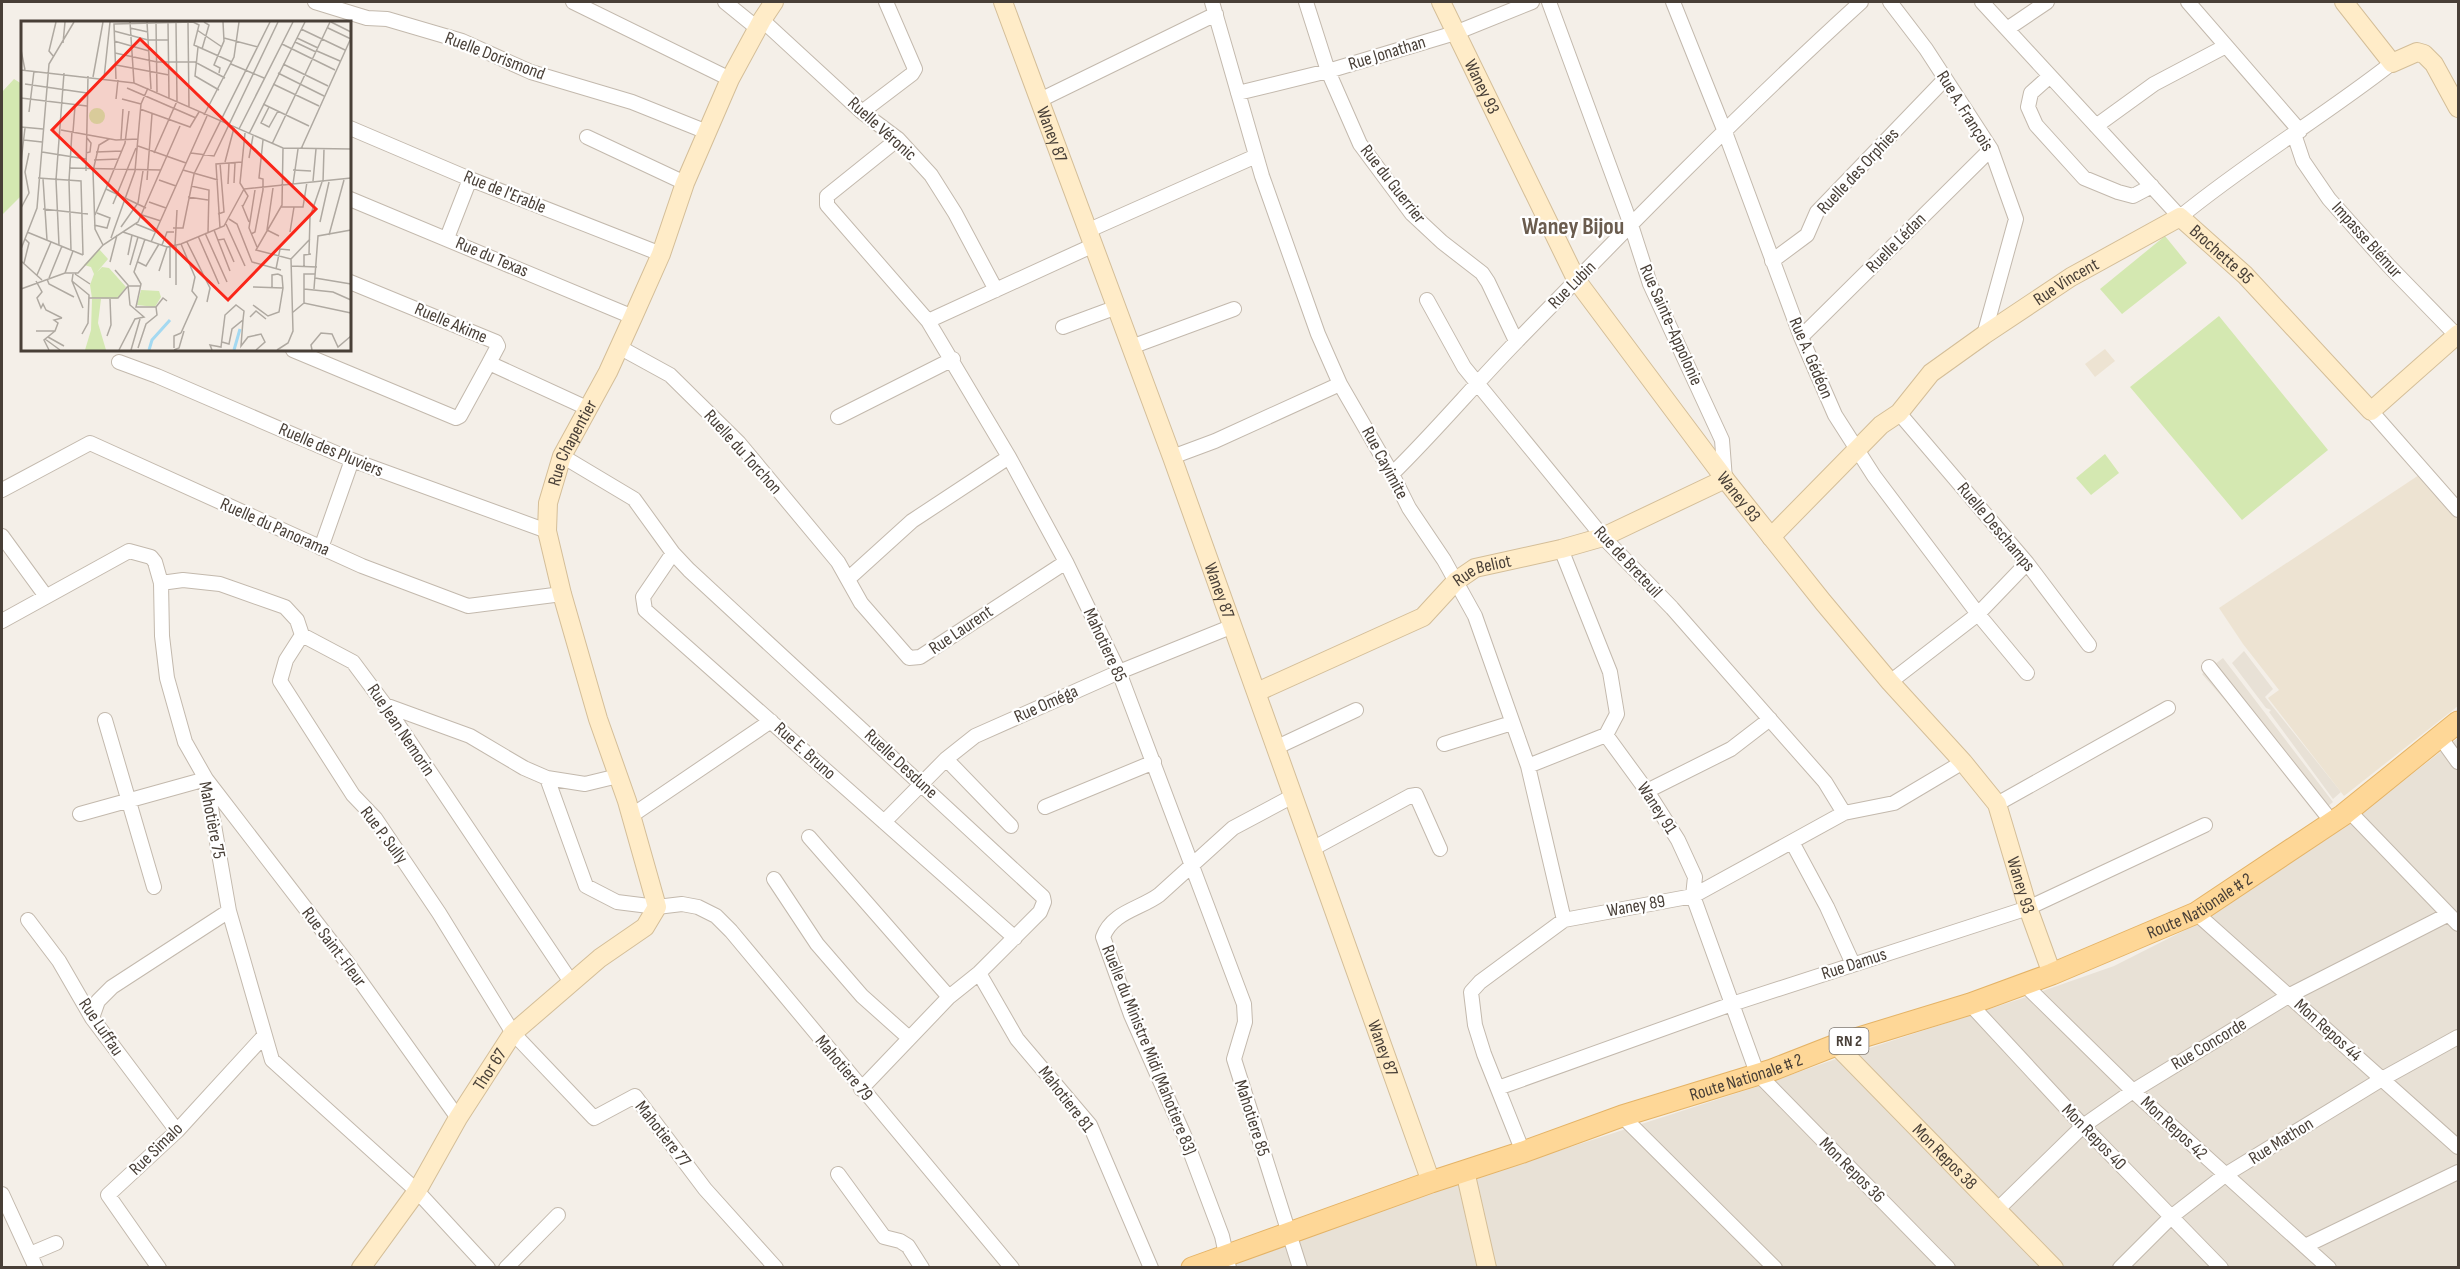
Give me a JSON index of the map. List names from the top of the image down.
{
  "streets": {
    "main road": ["Route Nationale # 2", "RN 2"],
    "street": [
      "Rue Jonathan",
      "Ruelle Dorismond",
      "Waney 93",
      "Rue A. François",
      "Ruelle Véronic",
      "Waney 87",
      "Ruelle des Orphies",
      "Rue du Guerrier",
      "Rue de l'Erable",
      "Impasse Blémur",
      "Ruelle Lédan",
      "Brochette 95",
      "Rue du Texas",
      "Rue Vincent",
      "Rue Lubin",
      "Ruelle Akime",
      "Rue Sainte-Appolonie",
      "Rue A. Gédéon",
      "Rue Chapentier",
      "Ruelle des Pluviers",
      "Ruelle du Torchon",
      "Rue Cayimite",
      "Ruelle du Panorama",
      "Ruelle Deschamps",
      "Rue de Breteuil",
      "Rue Beliot",
      "Rue Laurent",
      "Mahotiere 85",
      "Rue Oméga",
      "Rue Jean Nemorin",
      "Rue E. Bruno",
      "Ruelle Desdune",
      "Waney 91",
      "Mahotière 75",
      "Rue P. Sully",
      "Waney 89",
      "Rue Saint-Fleur",
      "Rue Damus",
      "Rue Luffau",
      "Mon Repos 44",
      "Rue Concorde",
      "Ruelle du Ministre Midi (Mahotiere 83)",
      "Mahotiere 79",
      "Thor 67",
      "Mahotiere 81",
      "Mon Repos 42",
      "Mahotiere 77",
      "Mon Repos 40",
      "Rue Mathon",
      "Rue Simalo",
      "Mon Repos 38",
      "Mon Repos 36"
    ]
  },
  "crossings": [
    ["Rue Jonathan", "Waney 93"],
    ["Rue Jonathan", "Rue du Guerrier"],
    ["Rue Jonathan", "Rue Cayimite"],
    ["Ruelle Dorismond", "Rue Chapentier"],
    ["Waney 93", "Rue Vincent"],
    ["Waney 93", "Rue Lubin"],
    ["Waney 93", "Rue Sainte-Appolonie"],
    ["Waney 93", "Rue Beliot"],
    ["Waney 93", "Route Nationale # 2"],
    ["Waney 93", "Waney 89"],
    ["Waney 93", "Rue Damus"],
    ["Rue A. François", "Ruelle des Orphies"],
    ["Rue A. François", "Ruelle Lédan"],
    ["Rue A. François", "Rue Vincent"],
    ["Ruelle Véronic", "Rue Chapentier"],
    ["Ruelle Véronic", "Mahotiere 85"],
    ["Waney 87", "Rue Beliot"],
    ["Waney 87", "Rue Oméga"],
    ["Waney 87", "Route Nationale # 2"],
    ["Waney 87", "Ruelle du Ministre Midi (Mahotiere 83)"],
    ["Ruelle des Orphies", "Rue A. Gédéon"],
    ["Rue du Guerrier", "Rue Lubin"],
    ["Rue de l'Erable", "Rue Chapentier"],
    ["Impasse Blémur", "Rue Vincent"],
    ["Ruelle Lédan", "Rue A. Gédéon"],
    ["Brochette 95", "Rue Vincent"],
    ["Rue du Texas", "Rue Chapentier"],
    ["Rue Vincent", "Rue A. Gédéon"],
    ["Rue Vincent", "Ruelle Deschamps"],
    ["Rue Lubin", "Rue Sainte-Appolonie"],
    ["Rue Lubin", "Rue A. Gédéon"],
    ["Rue Lubin", "Rue Cayimite"],
    ["Rue Lubin", "Rue de Breteuil"],
    ["Ruelle Akime", "Rue Chapentier"],
    ["Rue Sainte-Appolonie", "Rue Beliot"],
    ["Rue Chapentier", "Ruelle des Pluviers"],
    ["Rue Chapentier", "Ruelle du Torchon"],
    ["Rue Chapentier", "Ruelle du Panorama"],
    ["Rue Chapentier", "Ruelle Desdune"],
    ["Rue Chapentier", "Mahotiere 79"],
    ["Rue Chapentier", "Thor 67"],
    ["Ruelle du Torchon", "Rue Laurent"],
    ["Rue Cayimite", "Rue Beliot"],
    ["Rue Cayimite", "Waney 89"],
    ["Rue de Breteuil", "Rue Beliot"],
    ["Rue de Breteuil", "Waney 89"],
    ["Rue Laurent", "Mahotiere 85"],
    ["Mahotiere 85", "Rue Oméga"],
    ["Mahotiere 85", "Route Nationale # 2"],
    ["Mahotiere 85", "Ruelle du Ministre Midi (Mahotiere 83)"],
    ["Rue Oméga", "Rue E. Bruno"],
    ["Rue Oméga", "Ruelle Desdune"],
    ["Rue Jean Nemorin", "Rue P. Sully"],
    ["Rue Jean Nemorin", "Thor 67"],
    ["Rue E. Bruno", "Ruelle Desdune"],
    ["Ruelle Desdune", "Mahotiere 79"],
    ["Ruelle Desdune", "Mahotiere 81"],
    ["Waney 91", "Route Nationale # 2"],
    ["Waney 91", "Waney 89"],
    ["Waney 91", "Rue Damus"],
    ["Waney 91", "Mon Repos 36"],
    ["Mahotière 75", "Rue Saint-Fleur"],
    ["Mahotière 75", "Thor 67"],
    ["Mahotière 75", "Rue Simalo"],
    ["Rue P. Sully", "Thor 67"],
    ["Rue P. Sully", "Mahotiere 77"],
    ["Route Nationale # 2", "Waney 89"],
    ["Route Nationale # 2", "Mon Repos 44"],
    ["Route Nationale # 2", "Ruelle du Ministre Midi (Mahotiere 83)"],
    ["Route Nationale # 2", "Mon Repos 42"],
    ["Route Nationale # 2", "Mon Repos 40"],
    ["Route Nationale # 2", "Mon Repos 38"],
    ["Route Nationale # 2", "Mon Repos 36"],
    ["Waney 89", "Rue Damus"],
    ["Rue Saint-Fleur", "Thor 67"],
    ["Rue Luffau", "Rue Simalo"],
    ["Mon Repos 44", "Rue Concorde"],
    ["Mon Repos 44", "Rue Mathon"],
    ["Rue Concorde", "Mon Repos 42"],
    ["Rue Concorde", "Mon Repos 40"],
    ["Rue Concorde", "Mon Repos 38"],
    ["Mahotiere 79", "Thor 67"],
    ["Thor 67", "Mahotiere 77"],
    ["Mon Repos 42", "Rue Mathon"],
    ["Mon Repos 40", "Rue Mathon"]
  ],
  "districts": ["Waney Bijou"]
}
